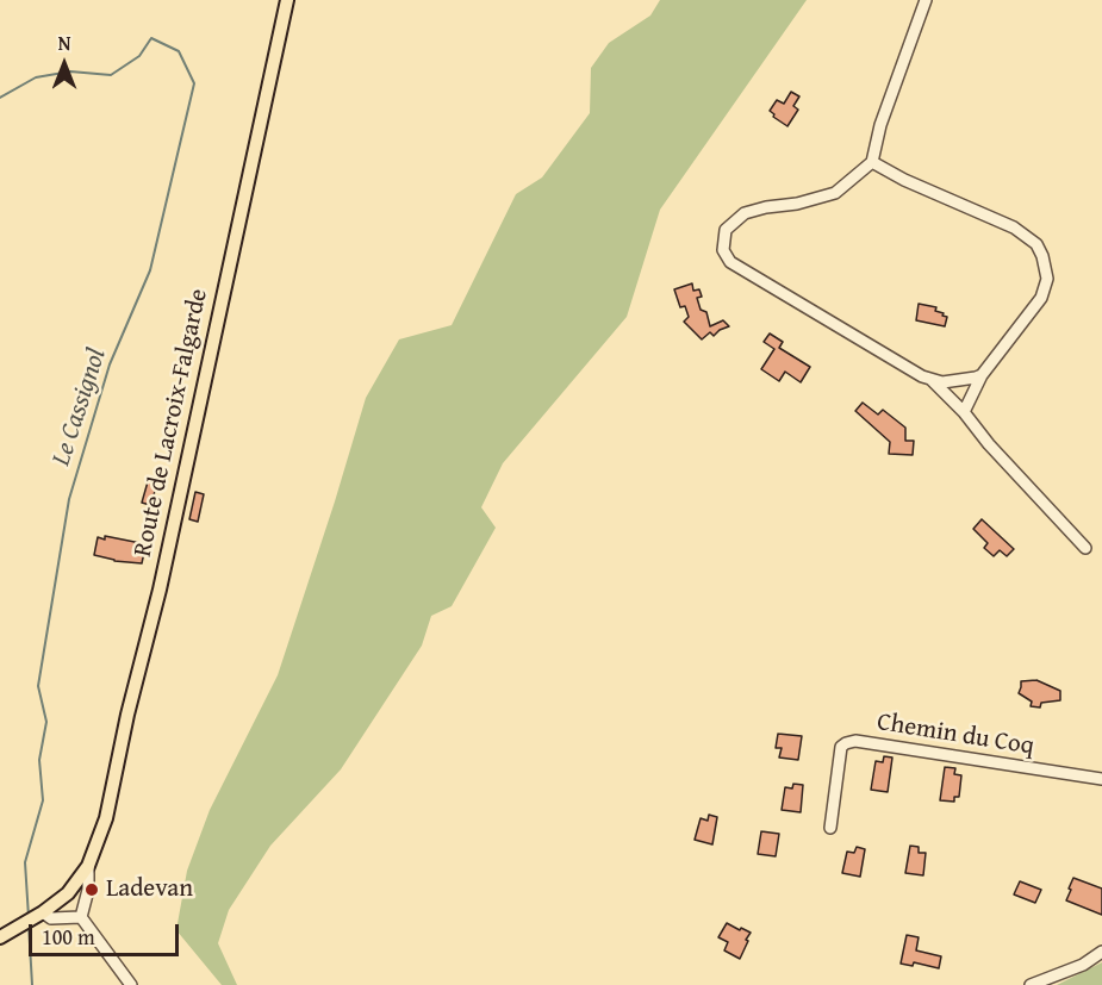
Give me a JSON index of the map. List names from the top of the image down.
{
  "streets": {
    "main road": ["Route de Lacroix-Falgarde"],
    "street": ["Chemin du Coq"]
  },
  "water": ["Le Cassignol"],
  "places": ["Ladevan"],
  "scale_bar": "100 m",
  "north": "top"
}
